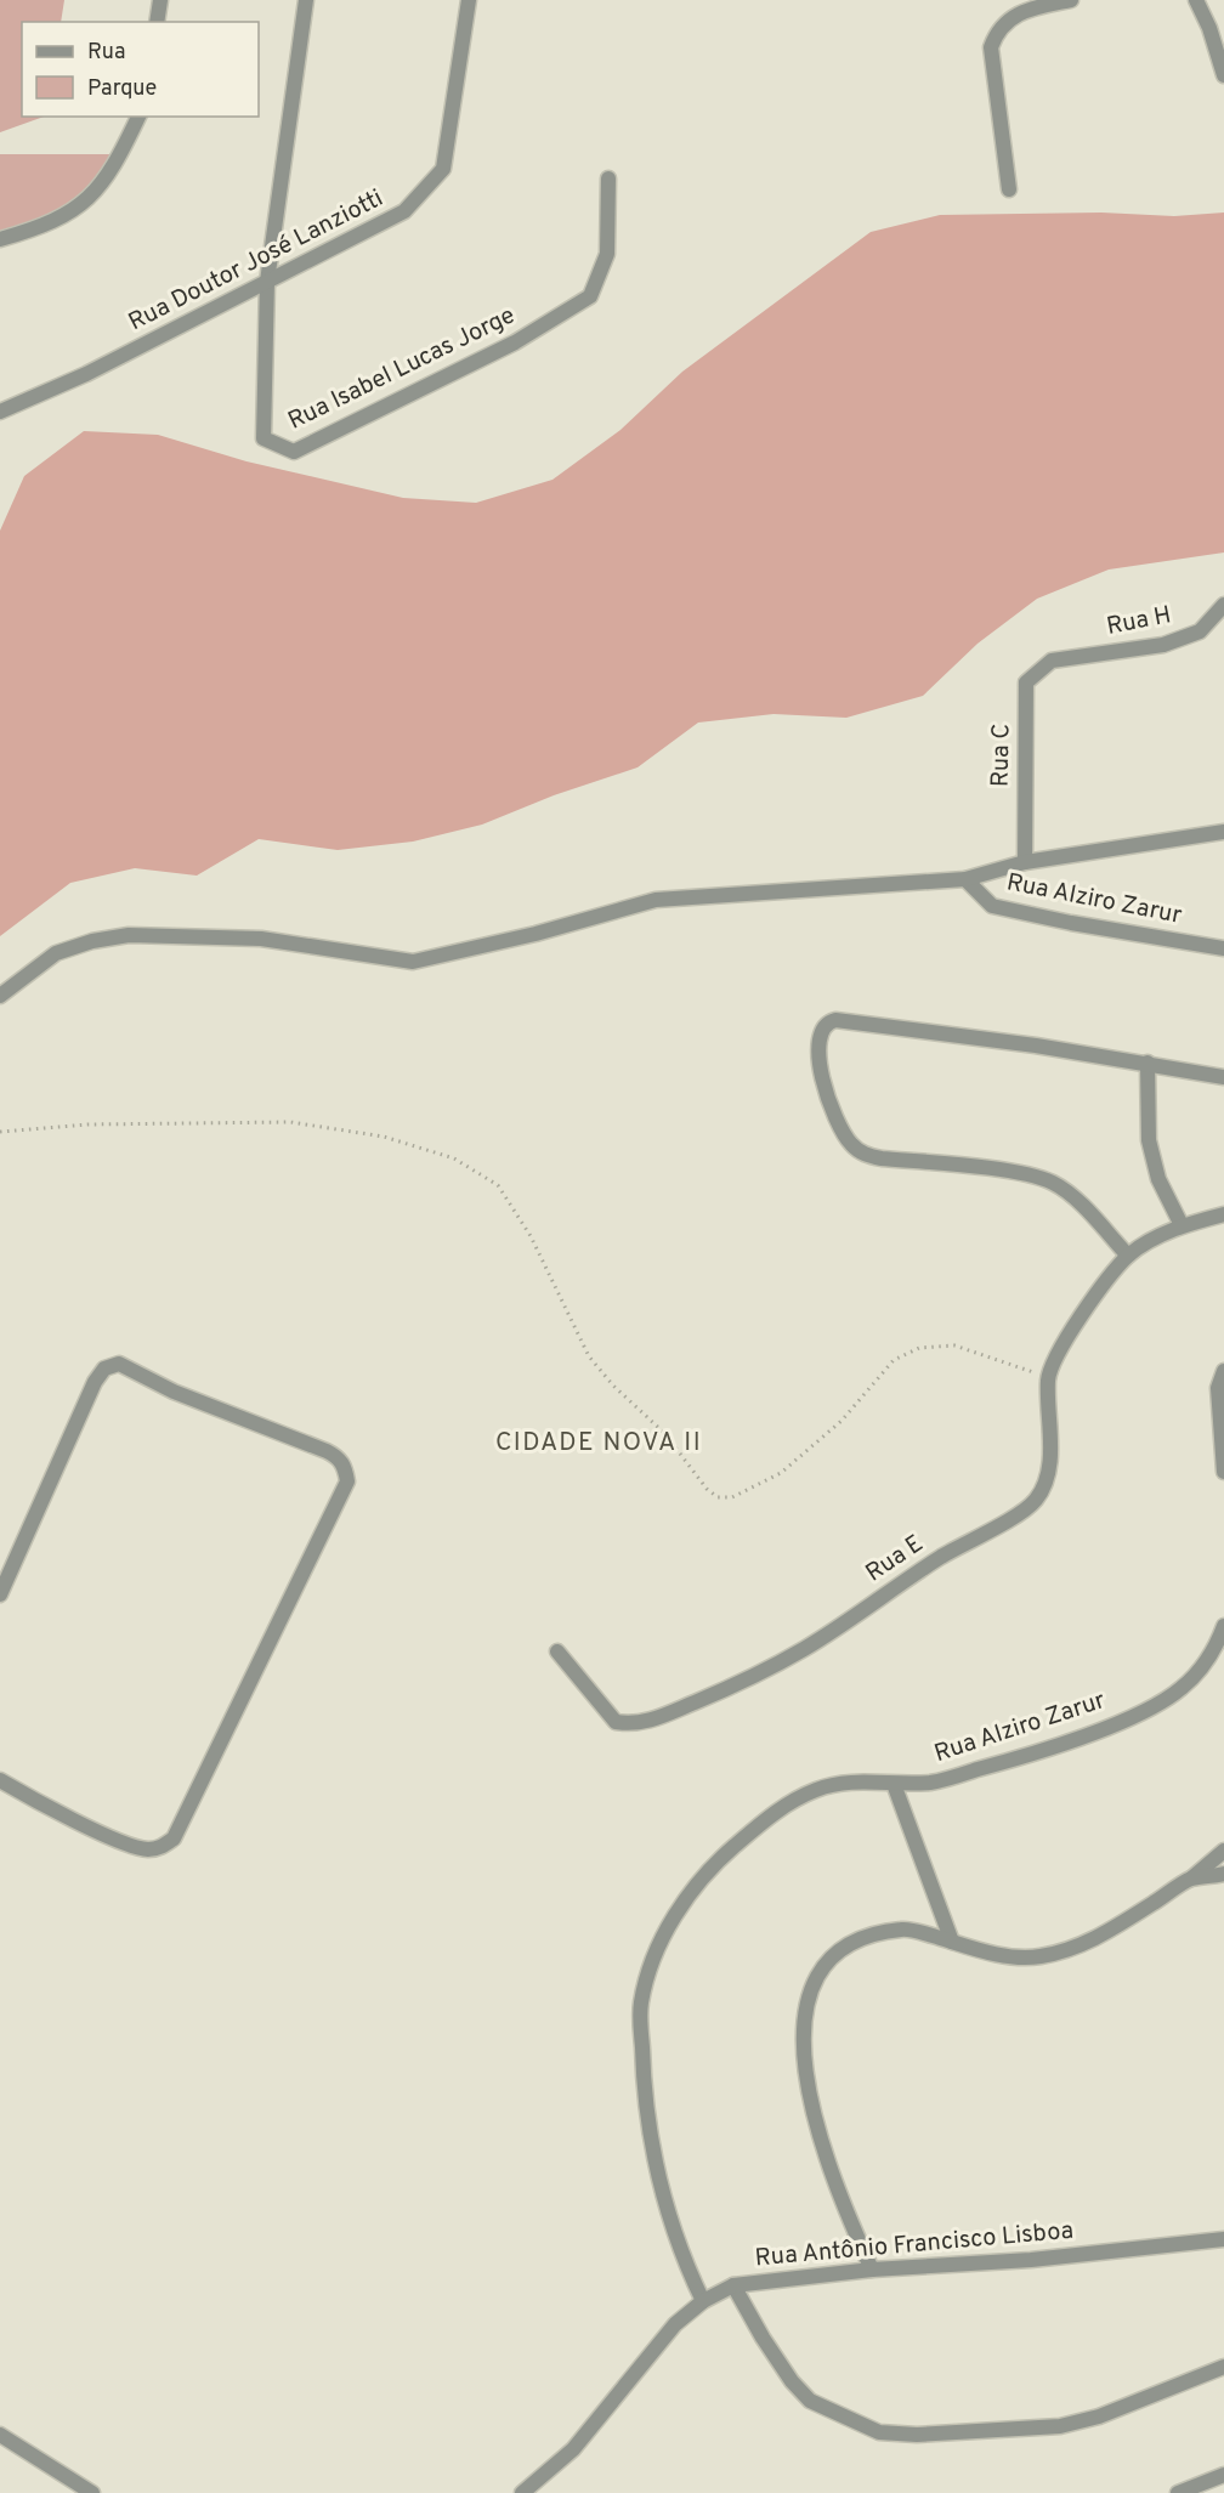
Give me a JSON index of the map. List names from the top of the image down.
{
  "streets": {
    "street": [
      "Rua Doutor José Lanziotti",
      "Rua Isabel Lucas Jorge",
      "Rua H",
      "Rua C",
      "Rua Alziro Zarur",
      "Rua E",
      "Rua Antônio Francisco Lisboa"
    ]
  },
  "crossings": [
    ["Rua Doutor José Lanziotti", "Rua Isabel Lucas Jorge"],
    ["Rua H", "Rua C"],
    ["Rua Alziro Zarur", "Rua Antônio Francisco Lisboa"]
  ],
  "districts": ["CIDADE NOVA II"],
  "legend": ["Rua", "Parque"]
}
